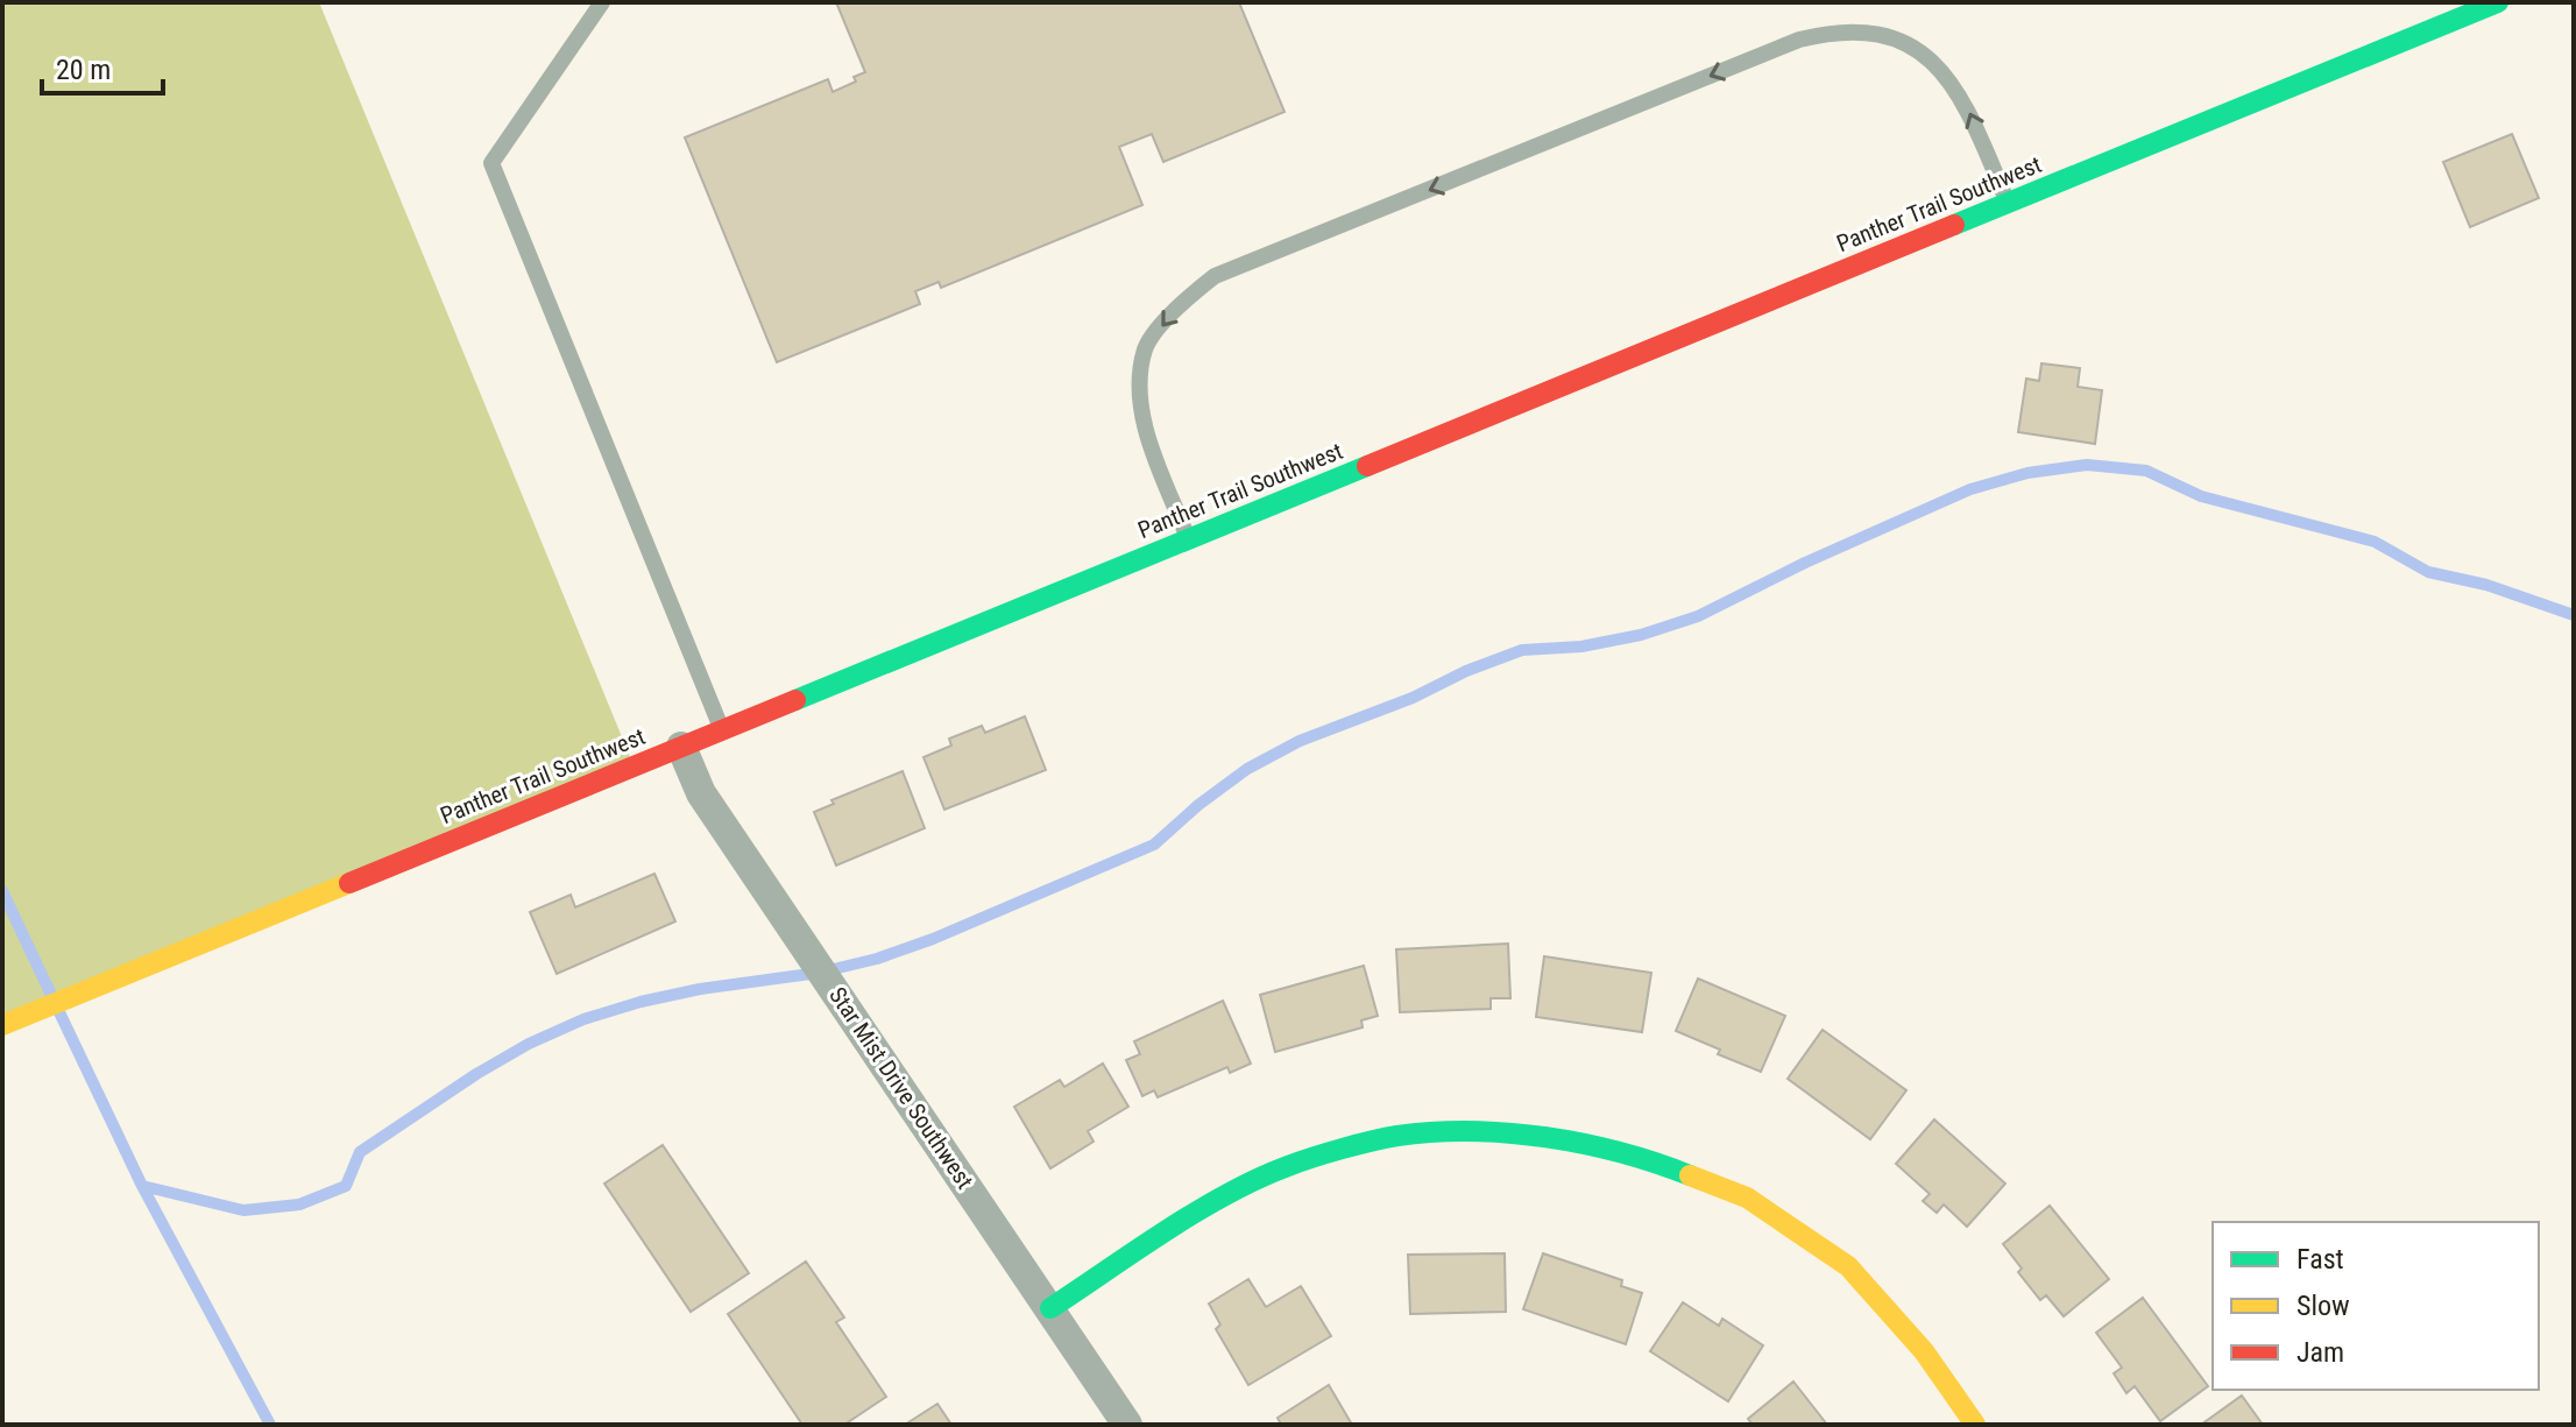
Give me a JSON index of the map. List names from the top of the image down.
{
  "streets": {
    "street": ["Panther Trail Southwest", "Star Mist Drive Southwest"]
  },
  "crossings": [
    ["Panther Trail Southwest", "Star Mist Drive Southwest"]
  ],
  "legend": ["Fast", "Slow", "Jam"],
  "scale_bar": "20 m"
}
